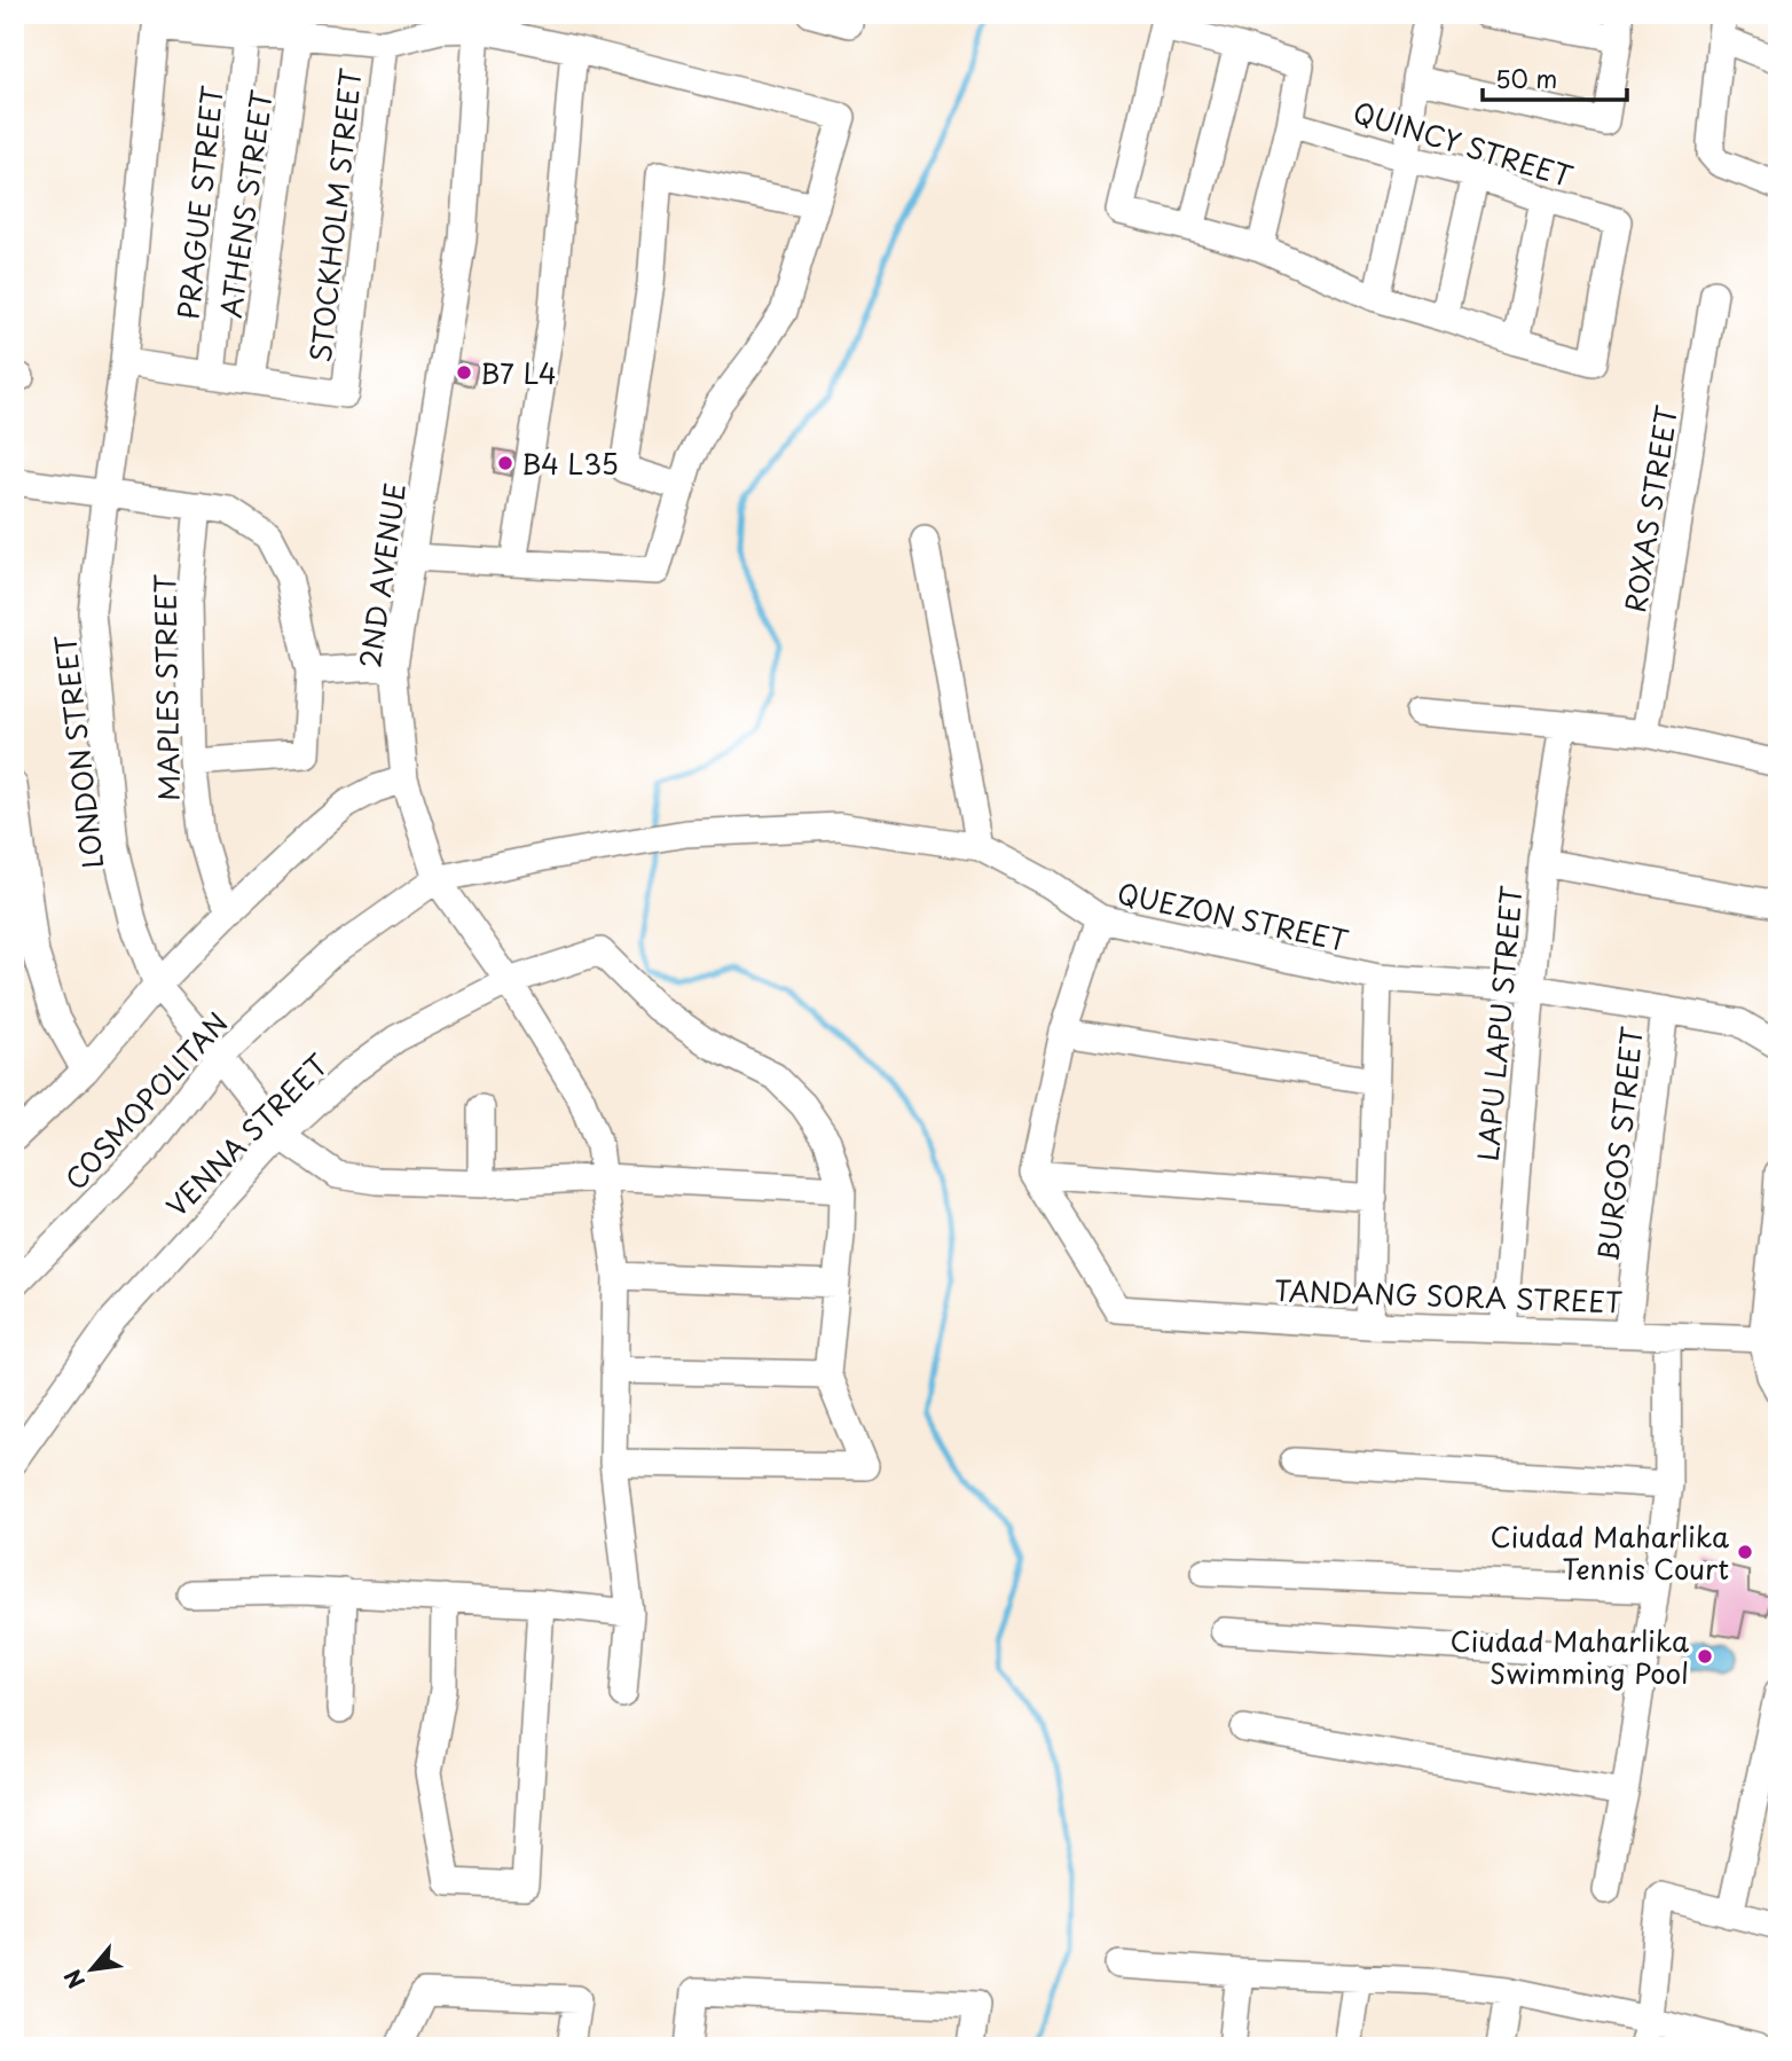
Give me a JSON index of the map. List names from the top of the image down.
{
  "streets": {
    "street": [
      "QUINCY STREET",
      "PRAGUE STREET",
      "ATHENS STREET",
      "STOCKHOLM STREET",
      "ROXAS STREET",
      "2ND AVENUE",
      "MAPLES STREET",
      "LONDON STREET",
      "QUEZON STREET",
      "LAPU LAPU STREET",
      "COSMOPOLITAN",
      "VENNA STREET",
      "BURGOS STREET",
      "TANDANG SORA STREET"
    ]
  },
  "crossings": [
    ["PRAGUE STREET", "LONDON STREET"],
    ["ATHENS STREET", "STOCKHOLM STREET"],
    ["2ND AVENUE", "LONDON STREET"],
    ["2ND AVENUE", "COSMOPOLITAN"],
    ["2ND AVENUE", "VENNA STREET"],
    ["LONDON STREET", "COSMOPOLITAN"],
    ["LONDON STREET", "VENNA STREET"],
    ["QUEZON STREET", "LAPU LAPU STREET"],
    ["QUEZON STREET", "COSMOPOLITAN"],
    ["QUEZON STREET", "BURGOS STREET"],
    ["LAPU LAPU STREET", "TANDANG SORA STREET"],
    ["BURGOS STREET", "TANDANG SORA STREET"]
  ],
  "places": [
    "B7 L4",
    "B4 L35",
    "Ciudad Maharlika Tennis Court",
    "Ciudad Maharlika Swimming Pool"
  ],
  "scale_bar": "50 m",
  "north": "bottom left"
}
